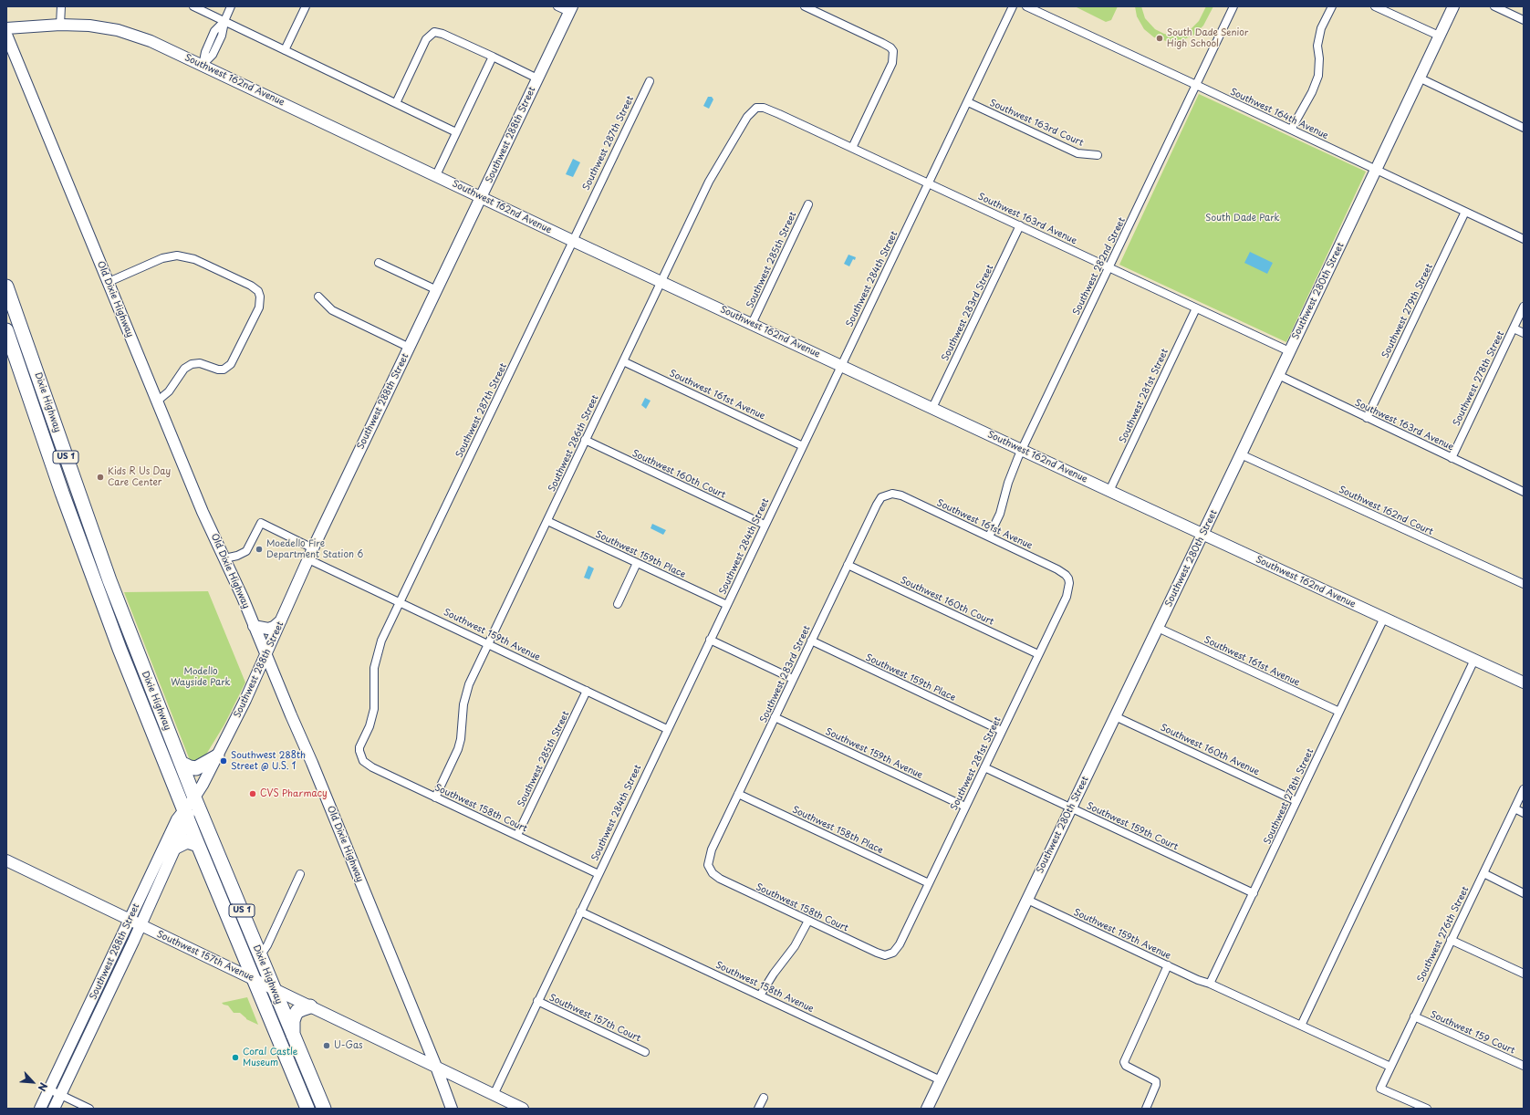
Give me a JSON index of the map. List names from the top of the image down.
{
  "streets": {
    "highway": ["Dixie Highway", "US 1"],
    "street": [
      "Southwest 162nd Avenue",
      "Southwest 164th Avenue",
      "Southwest 163rd Court",
      "Southwest 288th Street",
      "Southwest 287th Street",
      "Southwest 163rd Avenue",
      "Southwest 285th Street",
      "Southwest 282nd Street",
      "Southwest 284th Street",
      "Southwest 280th Street",
      "Old Dixie Highway",
      "Southwest 279th Street",
      "Southwest 283rd Street",
      "Southwest 278th Street",
      "Southwest 161st Avenue",
      "Southwest 281st Street",
      "Southwest 286th Street",
      "Southwest 160th Court",
      "Southwest 162nd Court",
      "Southwest 159th Place",
      "Southwest 159th Avenue",
      "Southwest 160th Avenue",
      "Southwest 158th Court",
      "Southwest 159th Court",
      "Southwest 158th Place",
      "Southwest 276th Street",
      "Southwest 157th Avenue",
      "Southwest 158th Avenue",
      "Southwest 157th Court",
      "Southwest 159 Court"
    ]
  },
  "crossings": [
    ["Southwest 162nd Avenue", "Southwest 288th Street"],
    ["Southwest 162nd Avenue", "Southwest 287th Street"],
    ["Southwest 162nd Avenue", "Southwest 285th Street"],
    ["Southwest 162nd Avenue", "Southwest 282nd Street"],
    ["Southwest 162nd Avenue", "Southwest 284th Street"],
    ["Southwest 162nd Avenue", "Southwest 280th Street"],
    ["Southwest 162nd Avenue", "Southwest 283rd Street"],
    ["Southwest 162nd Avenue", "Southwest 278th Street"],
    ["Southwest 162nd Avenue", "Southwest 281st Street"],
    ["Southwest 162nd Avenue", "Southwest 286th Street"],
    ["Southwest 164th Avenue", "Southwest 282nd Street"],
    ["Southwest 164th Avenue", "Southwest 280th Street"],
    ["Southwest 164th Avenue", "Southwest 279th Street"],
    ["Southwest 163rd Court", "Southwest 284th Street"],
    ["Southwest 288th Street", "Old Dixie Highway"],
    ["Southwest 288th Street", "Dixie Highway"],
    ["Southwest 288th Street", "Southwest 159th Avenue"],
    ["Southwest 288th Street", "Southwest 157th Avenue"],
    ["Southwest 287th Street", "Southwest 159th Avenue"],
    ["Southwest 287th Street", "Southwest 158th Court"],
    ["Southwest 163rd Avenue", "Southwest 282nd Street"],
    ["Southwest 163rd Avenue", "Southwest 284th Street"],
    ["Southwest 163rd Avenue", "Southwest 280th Street"],
    ["Southwest 163rd Avenue", "Southwest 279th Street"],
    ["Southwest 163rd Avenue", "Southwest 283rd Street"],
    ["Southwest 163rd Avenue", "Southwest 278th Street"],
    ["Southwest 163rd Avenue", "Southwest 281st Street"],
    ["Southwest 163rd Avenue", "Southwest 286th Street"],
    ["Southwest 285th Street", "Southwest 159th Avenue"],
    ["Southwest 285th Street", "Southwest 158th Court"],
    ["Southwest 282nd Street", "Southwest 161st Avenue"],
    ["Southwest 284th Street", "Southwest 161st Avenue"],
    ["Southwest 284th Street", "Southwest 160th Court"],
    ["Southwest 284th Street", "Southwest 159th Place"],
    ["Southwest 284th Street", "Southwest 159th Avenue"],
    ["Southwest 284th Street", "Southwest 158th Court"],
    ["Southwest 284th Street", "Southwest 157th Avenue"],
    ["Southwest 284th Street", "Southwest 158th Avenue"],
    ["Southwest 284th Street", "Southwest 157th Court"],
    ["Southwest 280th Street", "Southwest 161st Avenue"],
    ["Southwest 280th Street", "Southwest 162nd Court"],
    ["Southwest 280th Street", "Southwest 159th Avenue"],
    ["Southwest 280th Street", "Southwest 160th Avenue"],
    ["Southwest 280th Street", "Southwest 159th Court"],
    ["Southwest 280th Street", "Southwest 158th Avenue"],
    ["Old Dixie Highway", "Southwest 157th Avenue"],
    ["Southwest 283rd Street", "Southwest 161st Avenue"],
    ["Southwest 283rd Street", "Southwest 160th Court"],
    ["Southwest 283rd Street", "Southwest 159th Place"],
    ["Southwest 283rd Street", "Southwest 159th Avenue"],
    ["Southwest 283rd Street", "Southwest 158th Court"],
    ["Southwest 283rd Street", "Southwest 158th Place"],
    ["Southwest 278th Street", "Southwest 161st Avenue"],
    ["Southwest 278th Street", "Southwest 159th Avenue"],
    ["Southwest 278th Street", "Southwest 160th Avenue"],
    ["Southwest 278th Street", "Southwest 159th Court"],
    ["Southwest 161st Avenue", "Southwest 281st Street"],
    ["Southwest 161st Avenue", "Southwest 286th Street"],
    ["Southwest 281st Street", "Southwest 160th Court"],
    ["Southwest 281st Street", "Southwest 159th Place"],
    ["Southwest 281st Street", "Southwest 159th Avenue"],
    ["Southwest 281st Street", "Southwest 158th Court"],
    ["Southwest 281st Street", "Southwest 159th Court"],
    ["Southwest 281st Street", "Southwest 158th Place"],
    ["Dixie Highway", "Southwest 157th Avenue"],
    ["Southwest 286th Street", "Southwest 160th Court"],
    ["Southwest 286th Street", "Southwest 159th Place"],
    ["Southwest 286th Street", "Southwest 159th Avenue"],
    ["Southwest 286th Street", "Southwest 158th Court"],
    ["Southwest 159th Avenue", "Southwest 276th Street"],
    ["Southwest 276th Street", "Southwest 159 Court"]
  ],
  "parks": ["South Dade Park", "Modello Wayside Park"],
  "places": [
    "South Dade Senior High School",
    "Kids R Us Day Care Center",
    "Moedello Fire Department Station 6",
    "Southwest 288th Street @ U.S. 1",
    "CVS Pharmacy",
    "U-Gas",
    "Coral Castle Museum"
  ],
  "north": "bottom right"
}
